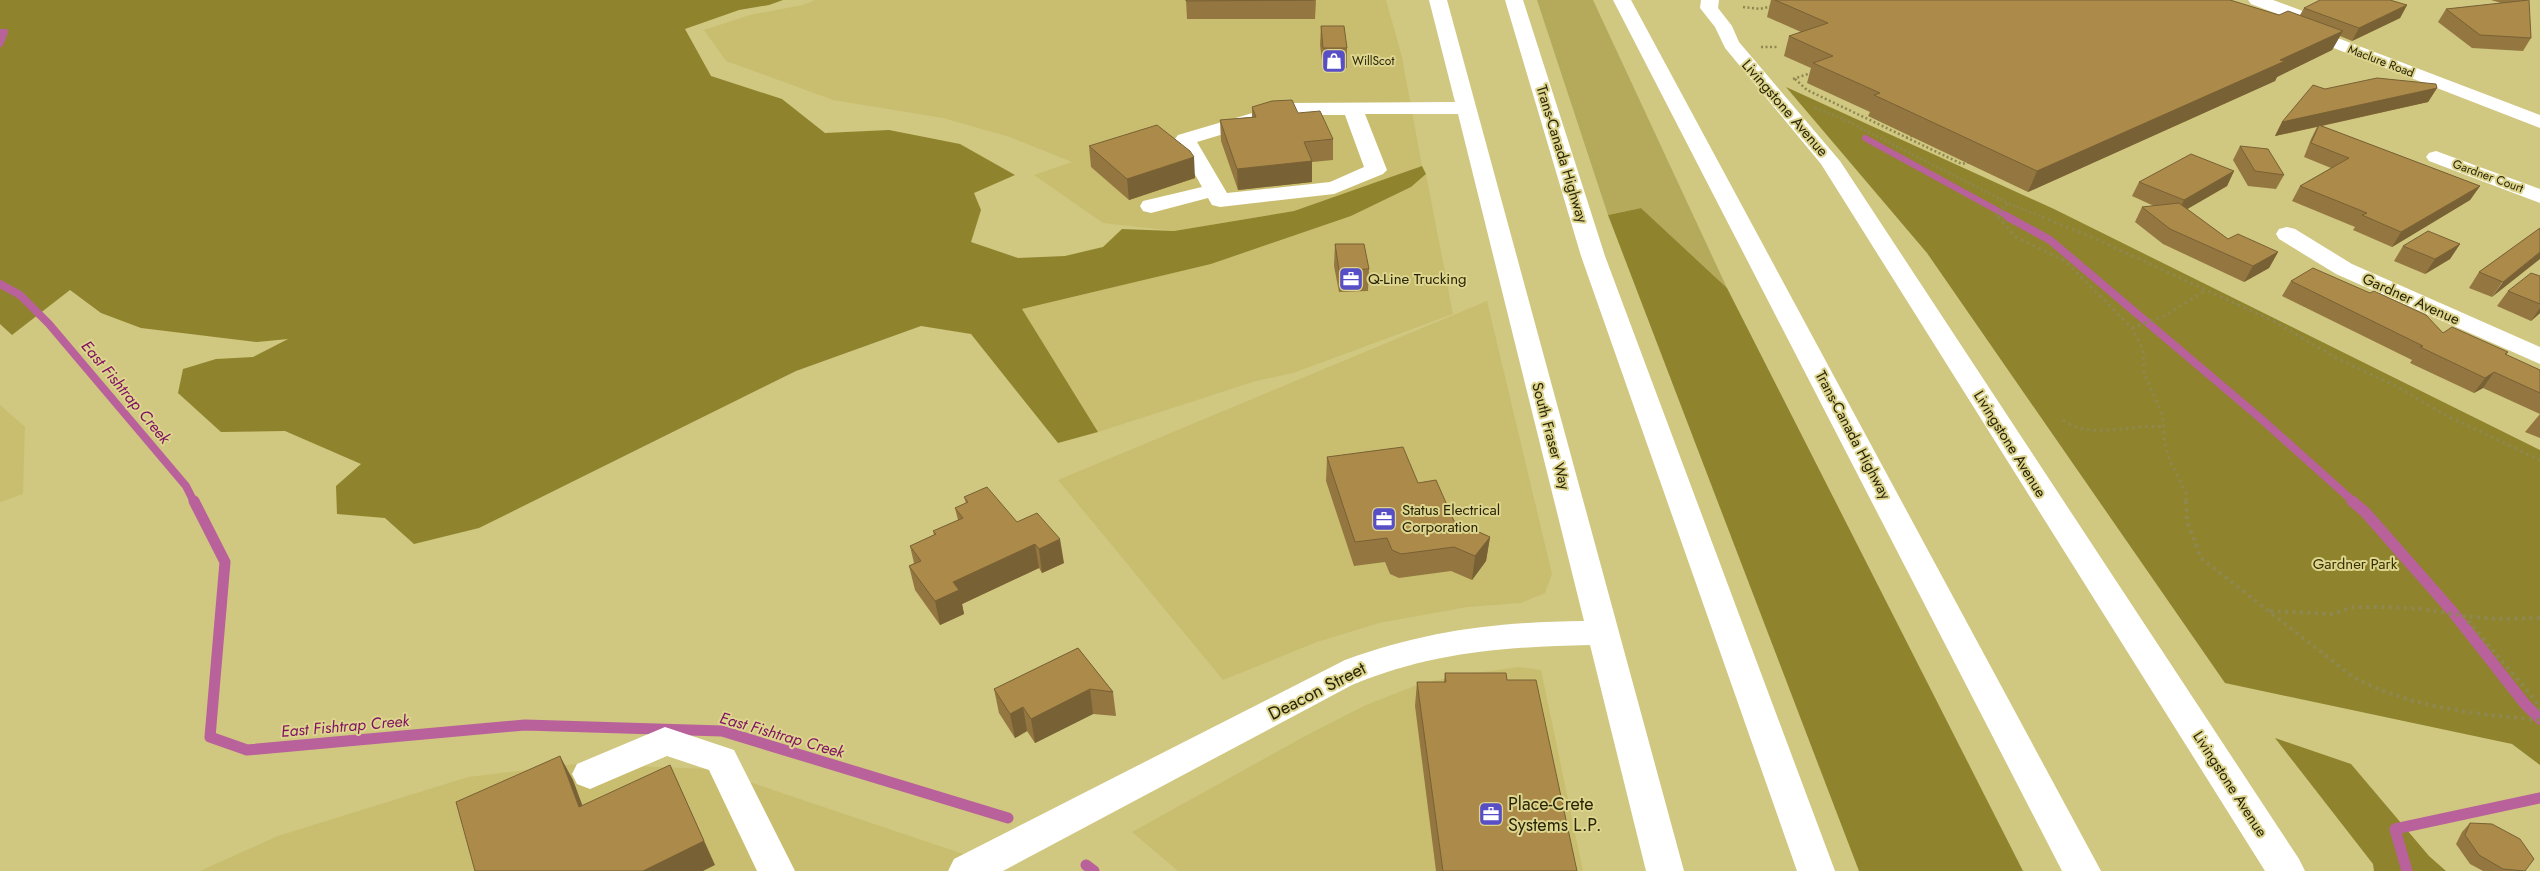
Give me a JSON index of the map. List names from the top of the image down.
{
  "streets": {
    "main road": [
      "Maclure Road",
      "Livingstone Avenue",
      "Trans-Canada Highway",
      "Gardner Court",
      "Gardner Avenue",
      "South Fraser Way",
      "Deacon Street"
    ]
  },
  "crossings": [
    ["South Fraser Way", "Deacon Street"]
  ],
  "water": ["East Fishtrap Creek"],
  "parks": ["Gardner Park"],
  "places": {
    "shop": ["WillScot"],
    "office": ["Q-Line Trucking", "Status Electrical Corporation", "Place-Crete Systems L.P."]
  }
}
